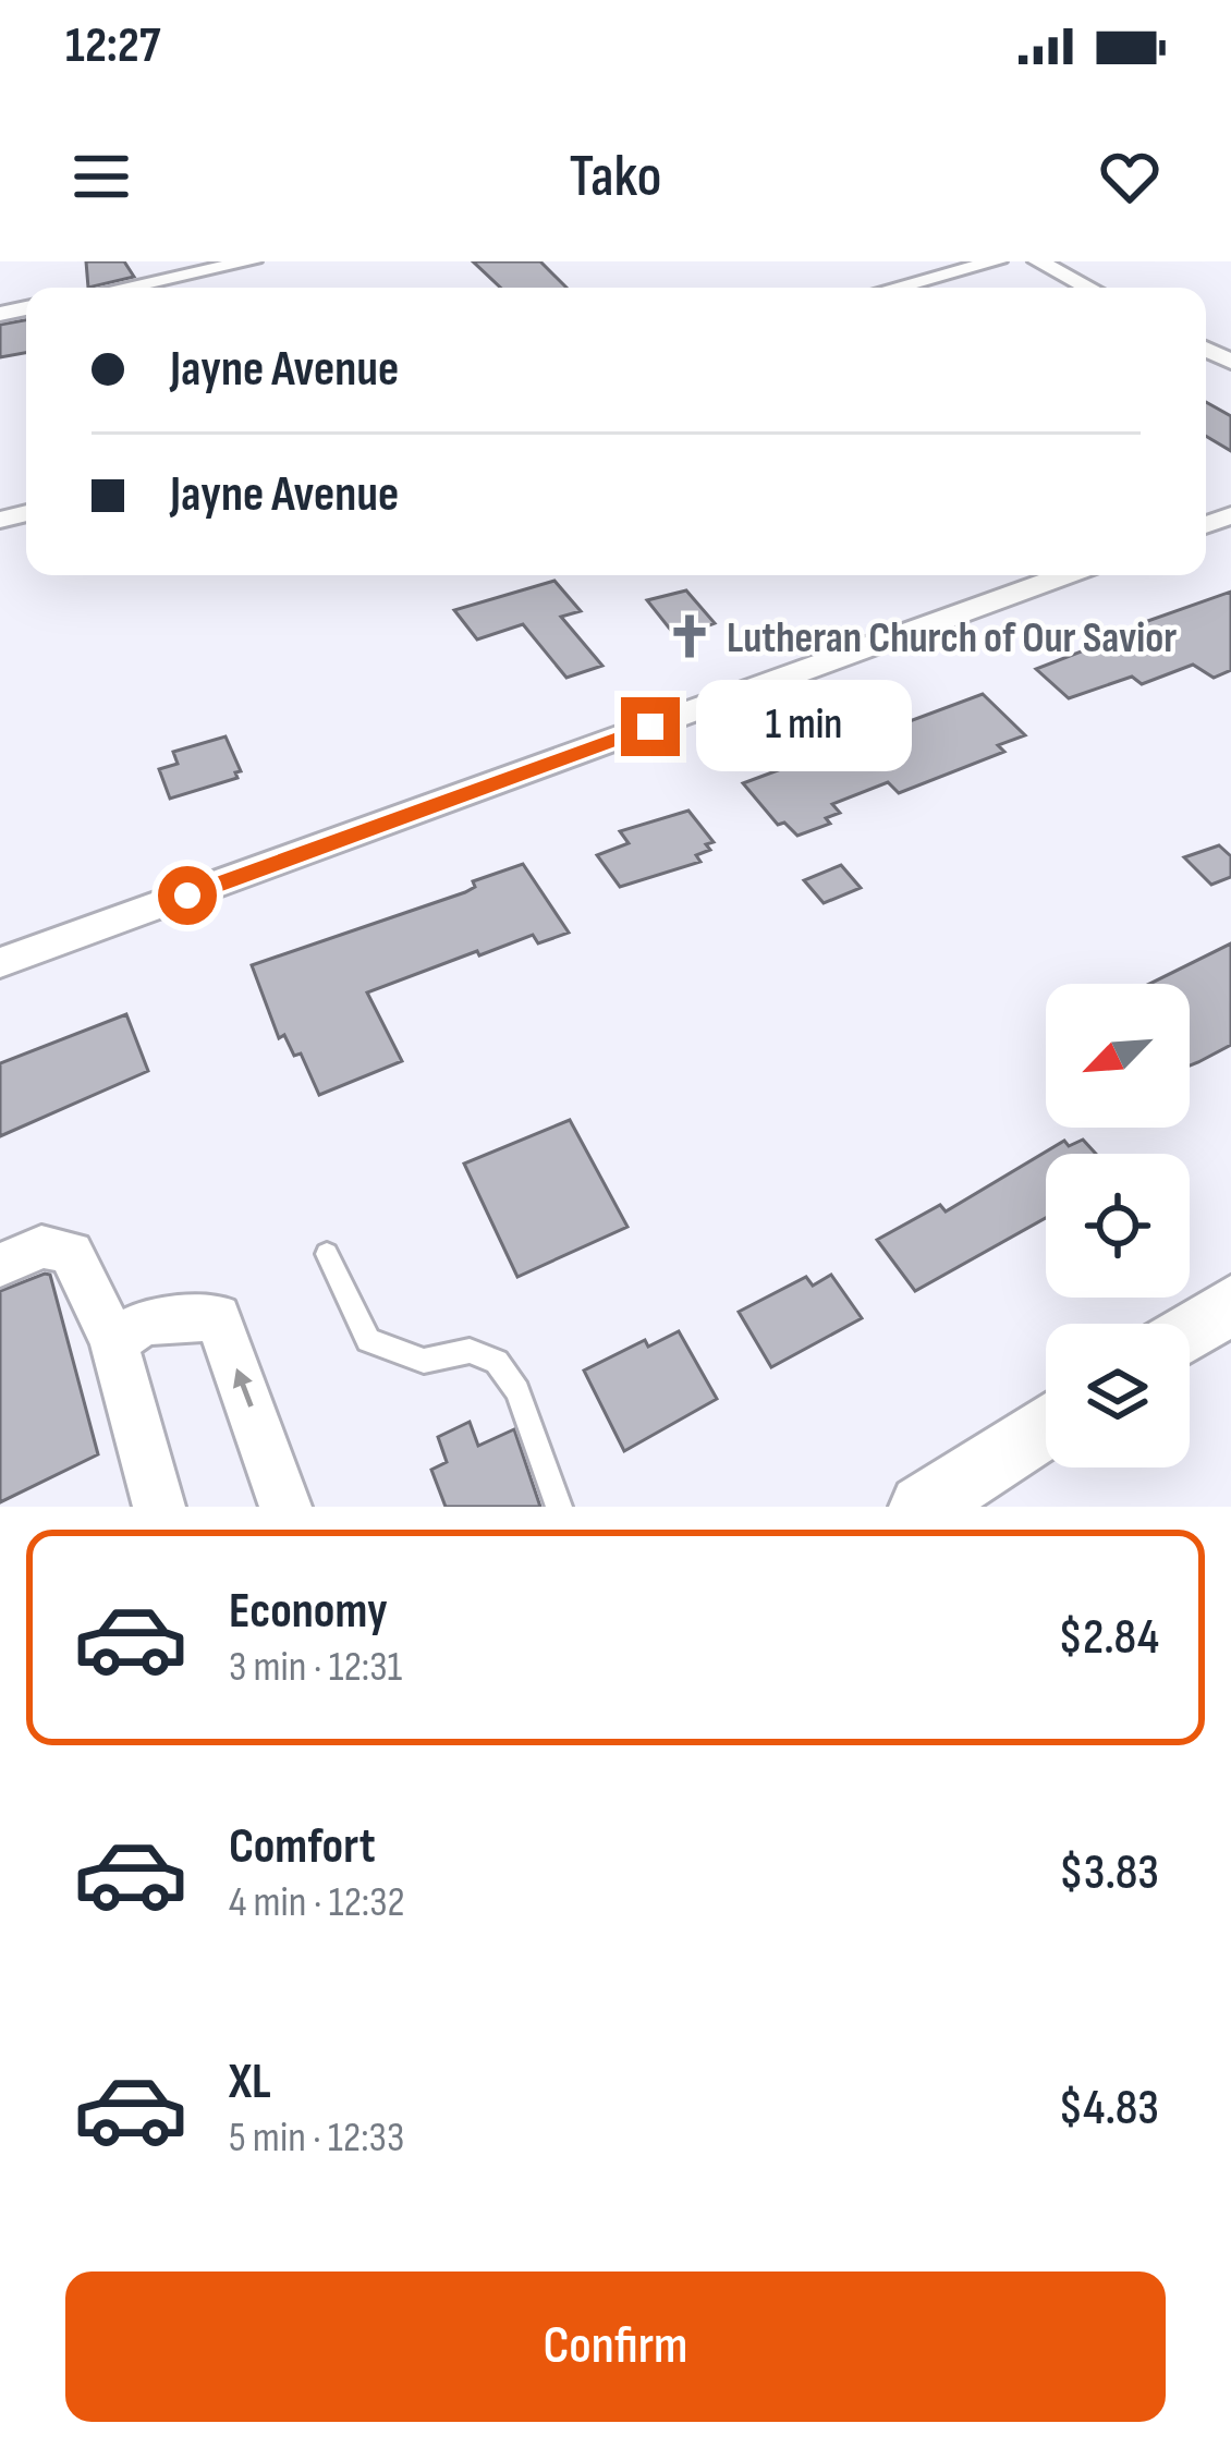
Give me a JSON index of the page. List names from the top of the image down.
{
  "places": {
    "church": ["Lutheran Church of Our Savior"]
  },
  "north": "bottom left",
  "page": {
    "status": "12:27",
    "header": "Tako",
    "banner": ["Jayne Avenue", "Jayne Avenue"],
    "bubble": "1 min",
    "list": [
      {
        "name": "Economy",
        "note": "3 min · 12:31",
        "value": "$2.84"
      },
      {
        "name": "Comfort",
        "note": "4 min · 12:32",
        "value": "$3.83"
      },
      {
        "name": "XL",
        "note": "5 min · 12:33",
        "value": "$4.83"
      }
    ],
    "buttons": "Confirm"
  }
}
